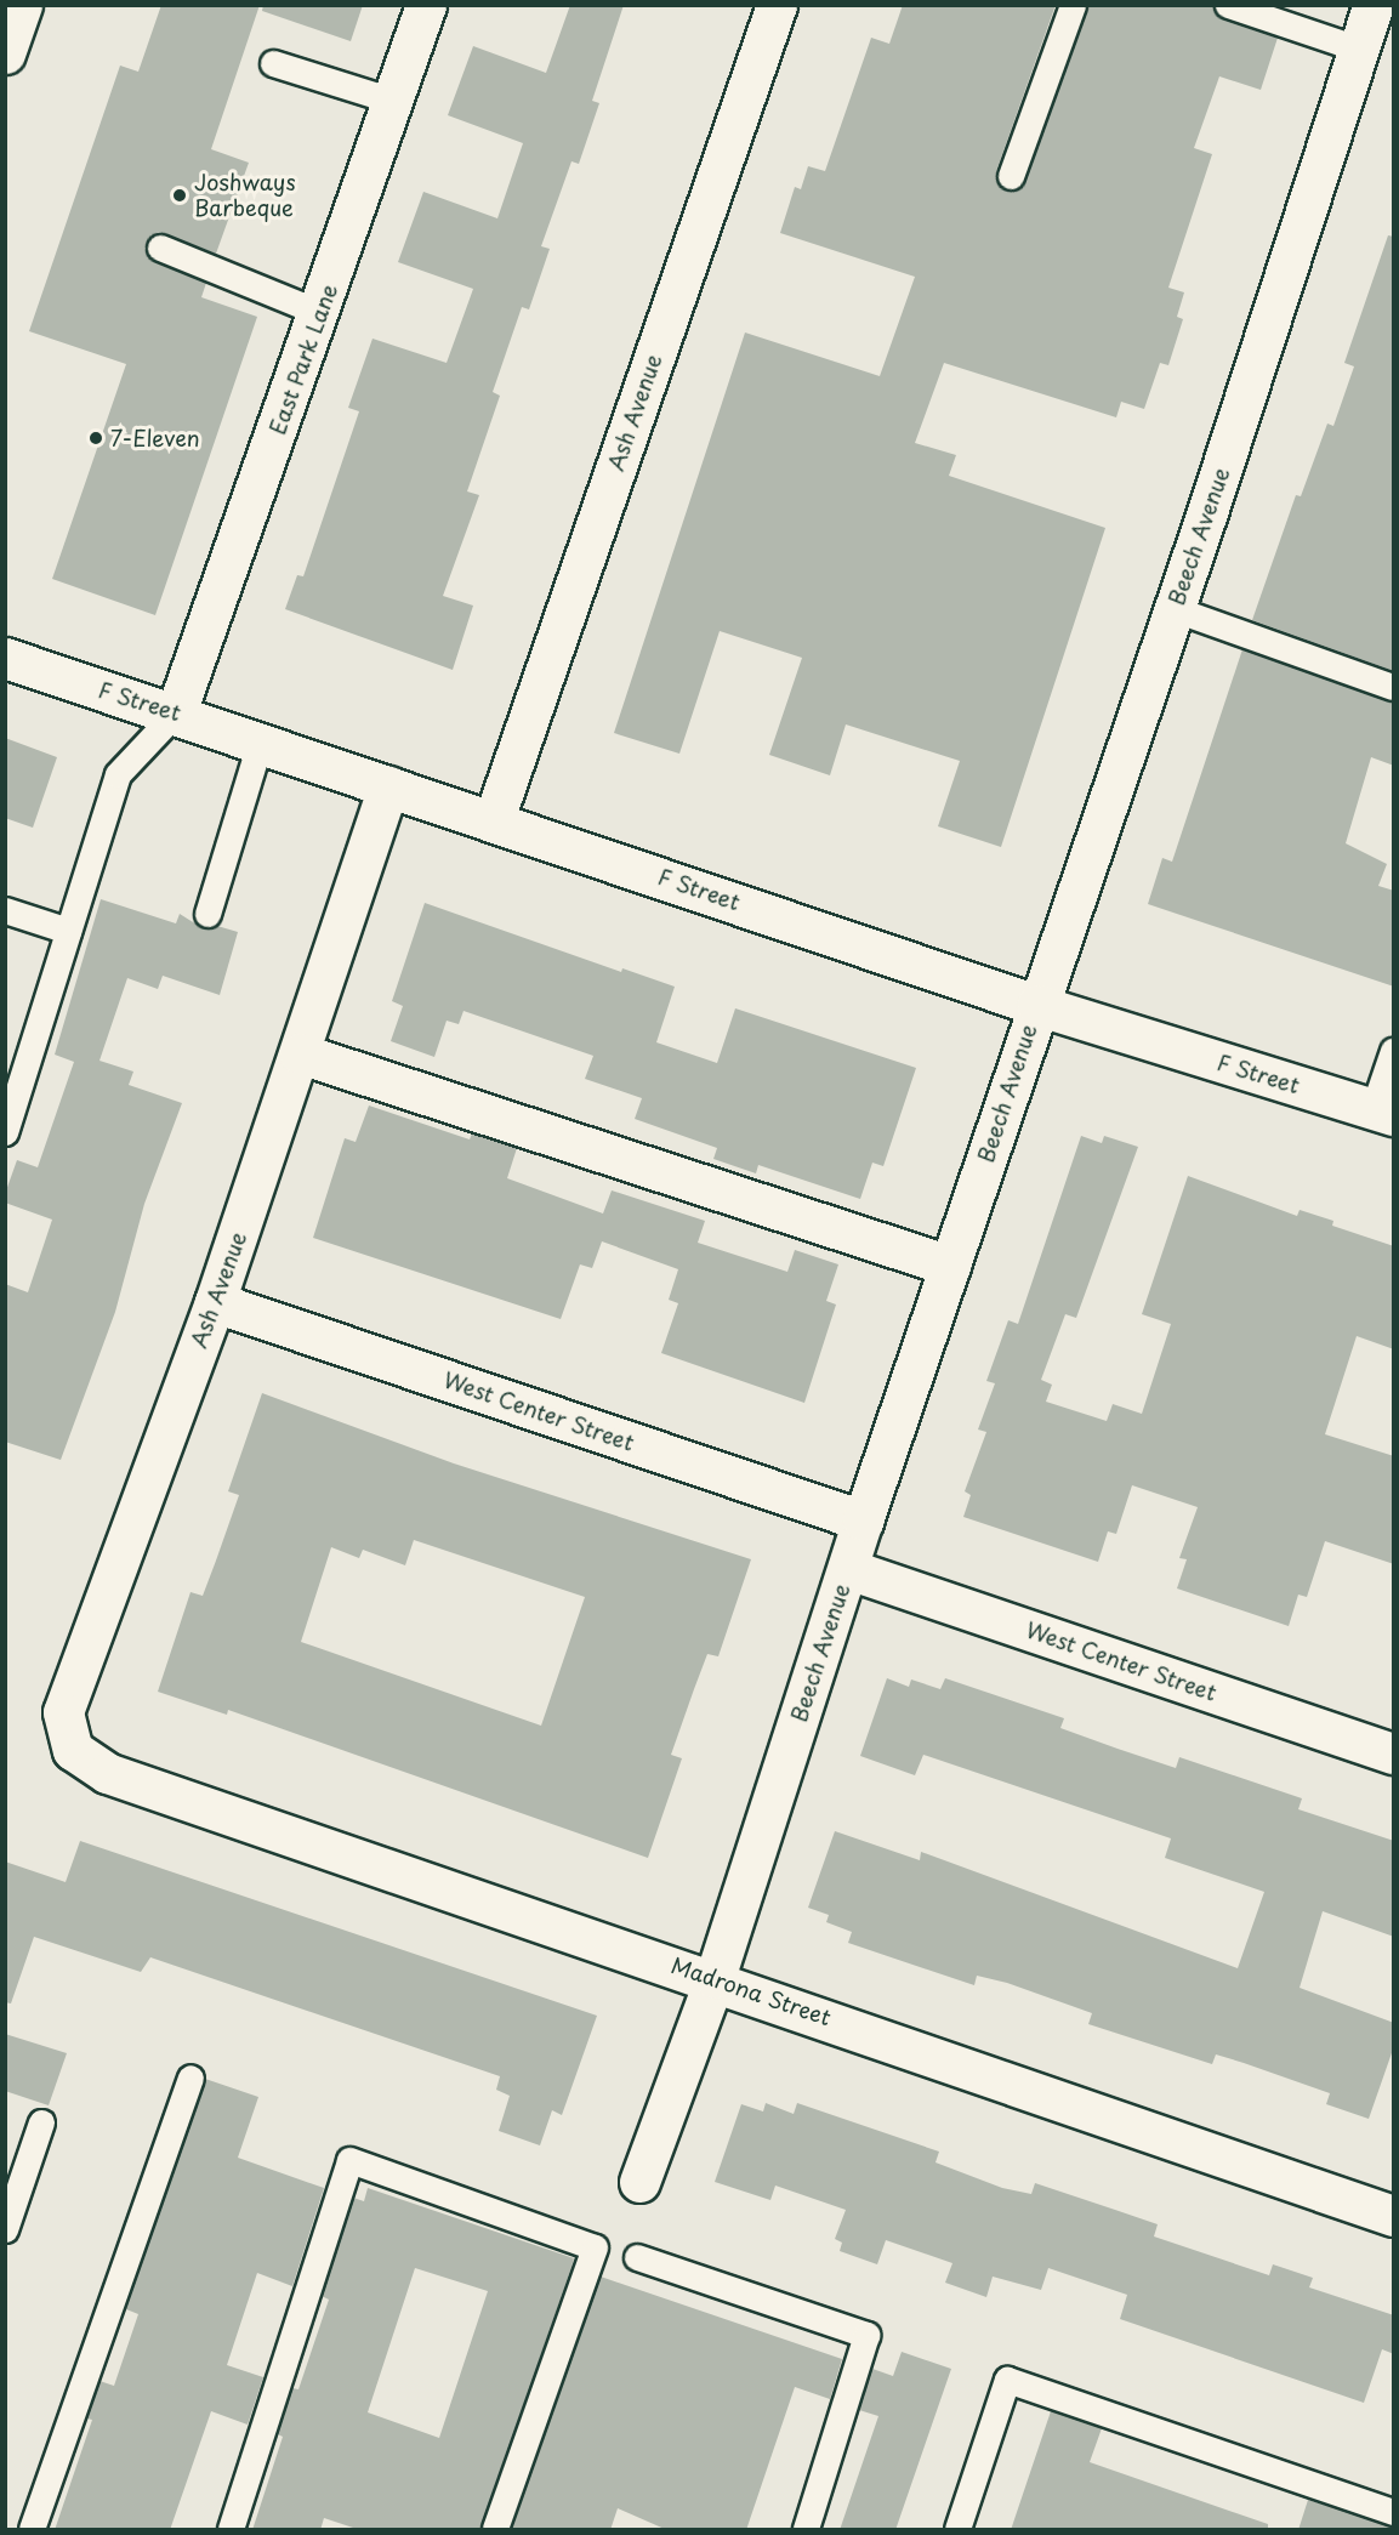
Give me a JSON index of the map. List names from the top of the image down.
{
  "streets": {
    "street": [
      "East Park Lane",
      "Ash Avenue",
      "Beech Avenue",
      "F Street",
      "West Center Street",
      "Madrona Street"
    ]
  },
  "crossings": [
    ["East Park Lane", "F Street"],
    ["Ash Avenue", "F Street"],
    ["Ash Avenue", "West Center Street"],
    ["Ash Avenue", "Madrona Street"],
    ["Beech Avenue", "F Street"],
    ["Beech Avenue", "West Center Street"],
    ["Beech Avenue", "Madrona Street"]
  ],
  "places": ["Joshways Barbeque", "7-Eleven"]
}
